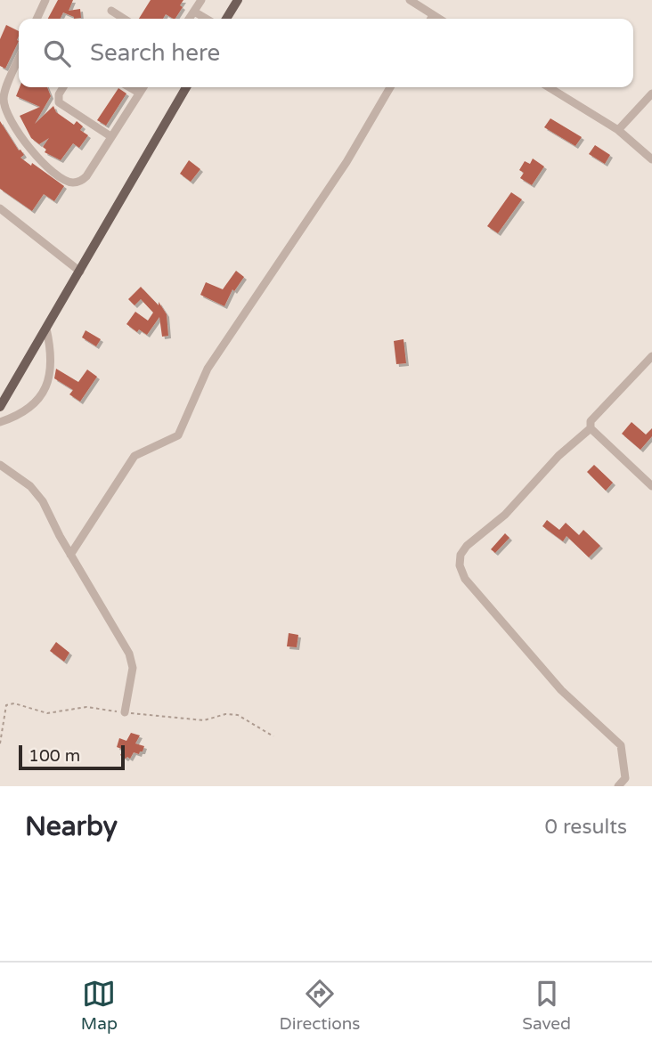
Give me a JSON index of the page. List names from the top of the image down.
{
  "scale_bar": "100 m",
  "page": {
    "search": "Search here",
    "scale": "100 m",
    "heading": ["Nearby", "0 results"],
    "nav": ["Map", "Directions", "Saved"]
  }
}
